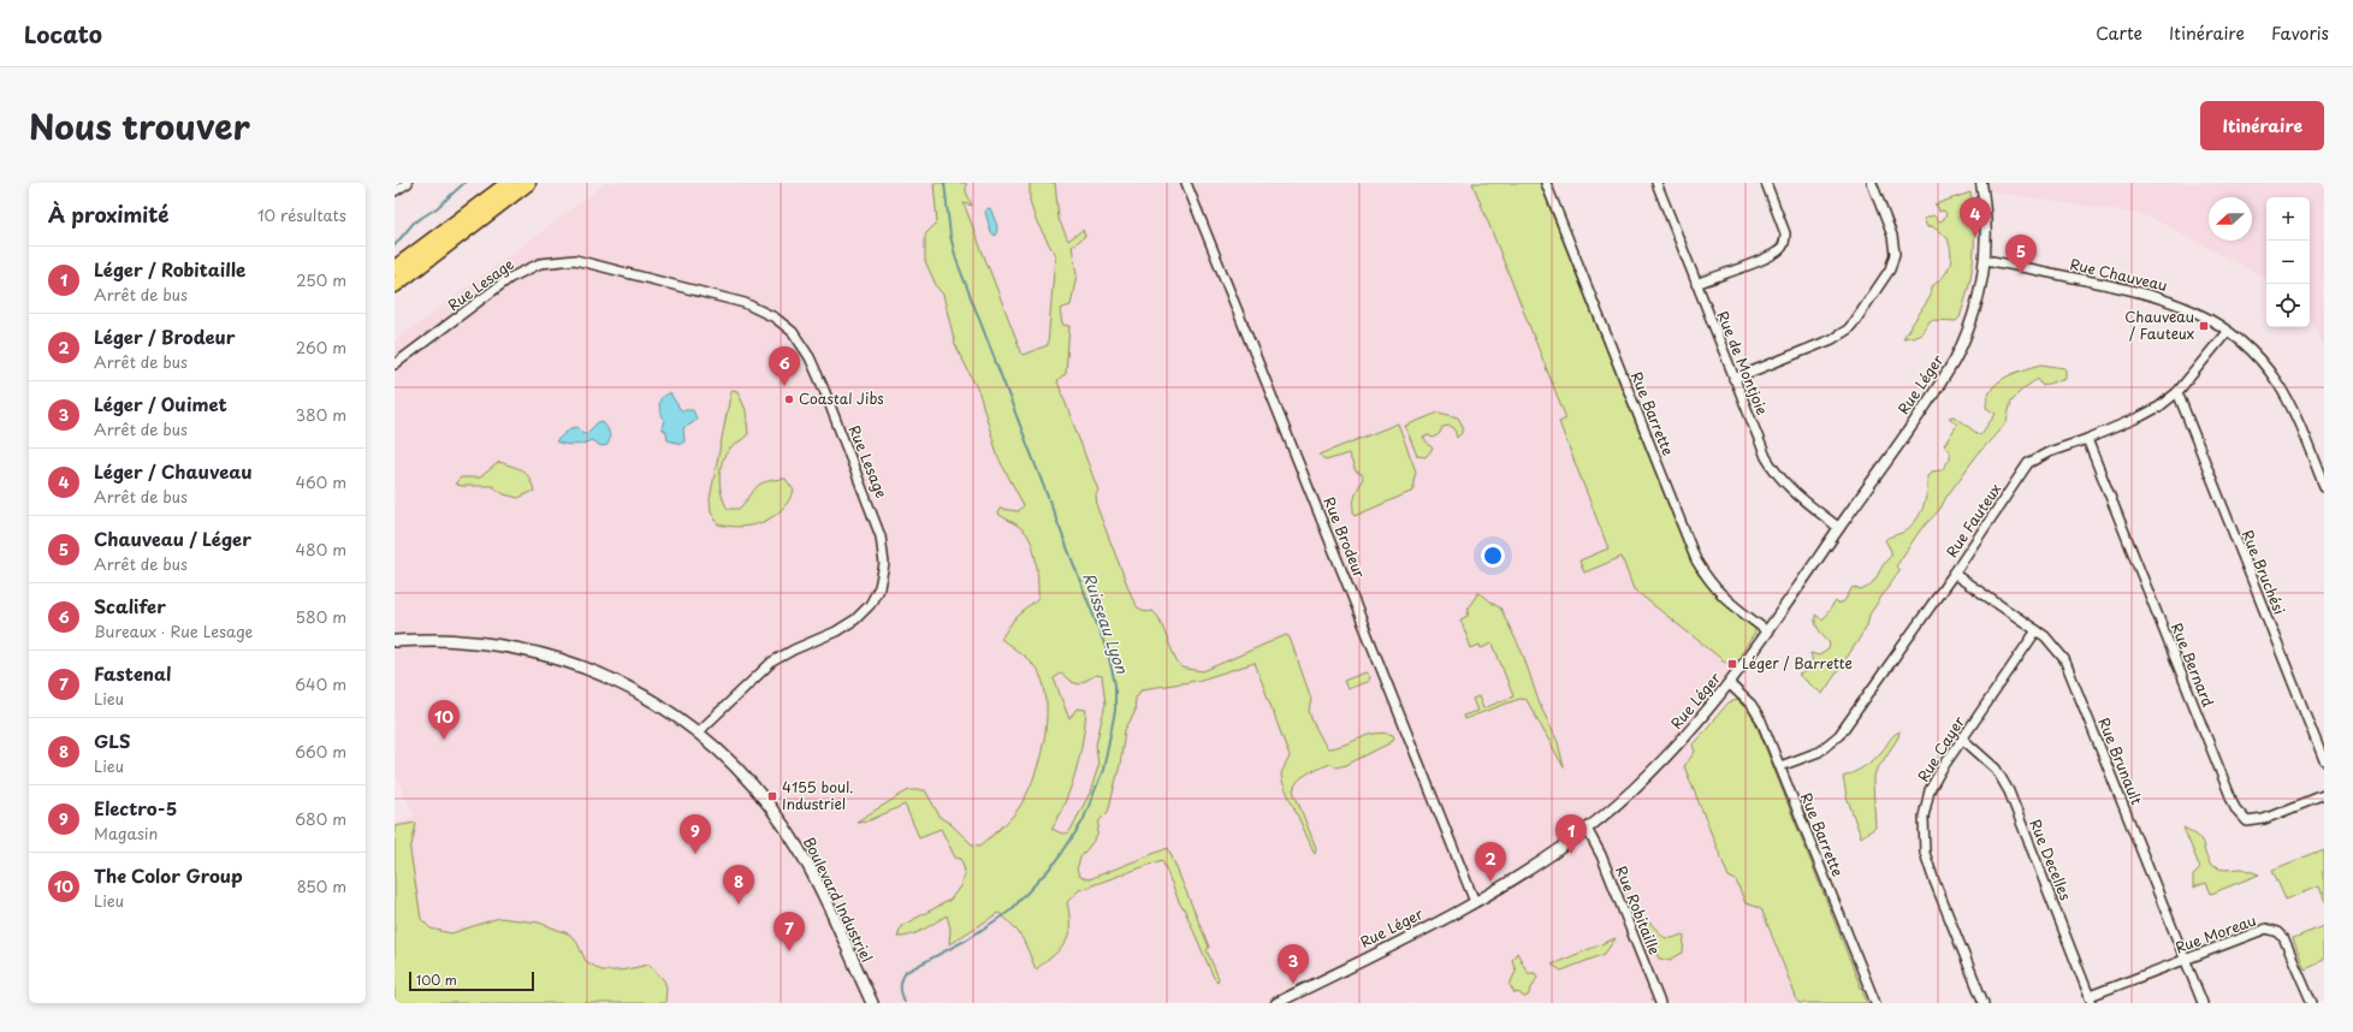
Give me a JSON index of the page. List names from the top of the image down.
{
  "streets": {
    "main road": ["Boulevard Industriel"],
    "street": [
      "Rue Chauveau",
      "Rue Lesage",
      "Rue de Montjoie",
      "Rue Léger",
      "Rue Barrette",
      "Rue Fauteux",
      "Rue Brodeur",
      "Rue Bruchési",
      "Rue Bernard",
      "Rue Cayer",
      "Rue Brunault",
      "Rue Decelles",
      "Rue Robitaille",
      "Rue Moreau"
    ]
  },
  "crossings": [
    ["Rue Chauveau", "Rue Léger"],
    ["Rue Chauveau", "Rue Fauteux"],
    ["Rue Lesage", "Boulevard Industriel"],
    ["Rue de Montjoie", "Rue Léger"],
    ["Rue Léger", "Rue Barrette"],
    ["Rue Léger", "Rue Brodeur"],
    ["Rue Léger", "Rue Robitaille"],
    ["Rue Barrette", "Rue Fauteux"],
    ["Rue Fauteux", "Rue Bruchési"],
    ["Rue Fauteux", "Rue Bernard"],
    ["Rue Fauteux", "Rue Brunault"],
    ["Rue Cayer", "Rue Brunault"],
    ["Rue Cayer", "Rue Decelles"],
    ["Rue Brunault", "Rue Moreau"],
    ["Rue Decelles", "Rue Moreau"]
  ],
  "water": ["Ruisseau Lyon"],
  "places": {
    "transit": ["Chauveau / Fauteux", "Léger / Barrette", "4155 boul. Industriel"],
    "other": ["Coastal Jibs"]
  },
  "scale_bar": "100 m",
  "north": "left",
  "page": {
    "header": "Locato",
    "nav": ["Carte", "Itinéraire", "Favoris"],
    "title": "Nous trouver",
    "buttons": "Itinéraire",
    "heading": ["À proximité", "10 résultats"],
    "map_buttons": ["+", "−"],
    "pins": [
      "4",
      "5",
      "6",
      "10",
      "1",
      "9",
      "2",
      "8",
      "7",
      "3"
    ],
    "list": [
      {
        "mark": "1",
        "name": "Léger / Robitaille",
        "note": "Arrêt de bus",
        "value": "250 m"
      },
      {
        "mark": "2",
        "name": "Léger / Brodeur",
        "note": "Arrêt de bus",
        "value": "260 m"
      },
      {
        "mark": "3",
        "name": "Léger / Ouimet",
        "note": "Arrêt de bus",
        "value": "380 m"
      },
      {
        "mark": "4",
        "name": "Léger / Chauveau",
        "note": "Arrêt de bus",
        "value": "460 m"
      },
      {
        "mark": "5",
        "name": "Chauveau / Léger",
        "note": "Arrêt de bus",
        "value": "480 m"
      },
      {
        "mark": "6",
        "name": "Scalifer",
        "note": "Bureaux · Rue Lesage",
        "value": "580 m"
      },
      {
        "mark": "7",
        "name": "Fastenal",
        "note": "Lieu",
        "value": "640 m"
      },
      {
        "mark": "8",
        "name": "GLS",
        "note": "Lieu",
        "value": "660 m"
      },
      {
        "mark": "9",
        "name": "Electro-5",
        "note": "Magasin",
        "value": "680 m"
      },
      {
        "mark": "10",
        "name": "The Color Group",
        "note": "Lieu",
        "value": "850 m"
      }
    ],
    "scale": "100 m"
  }
}
